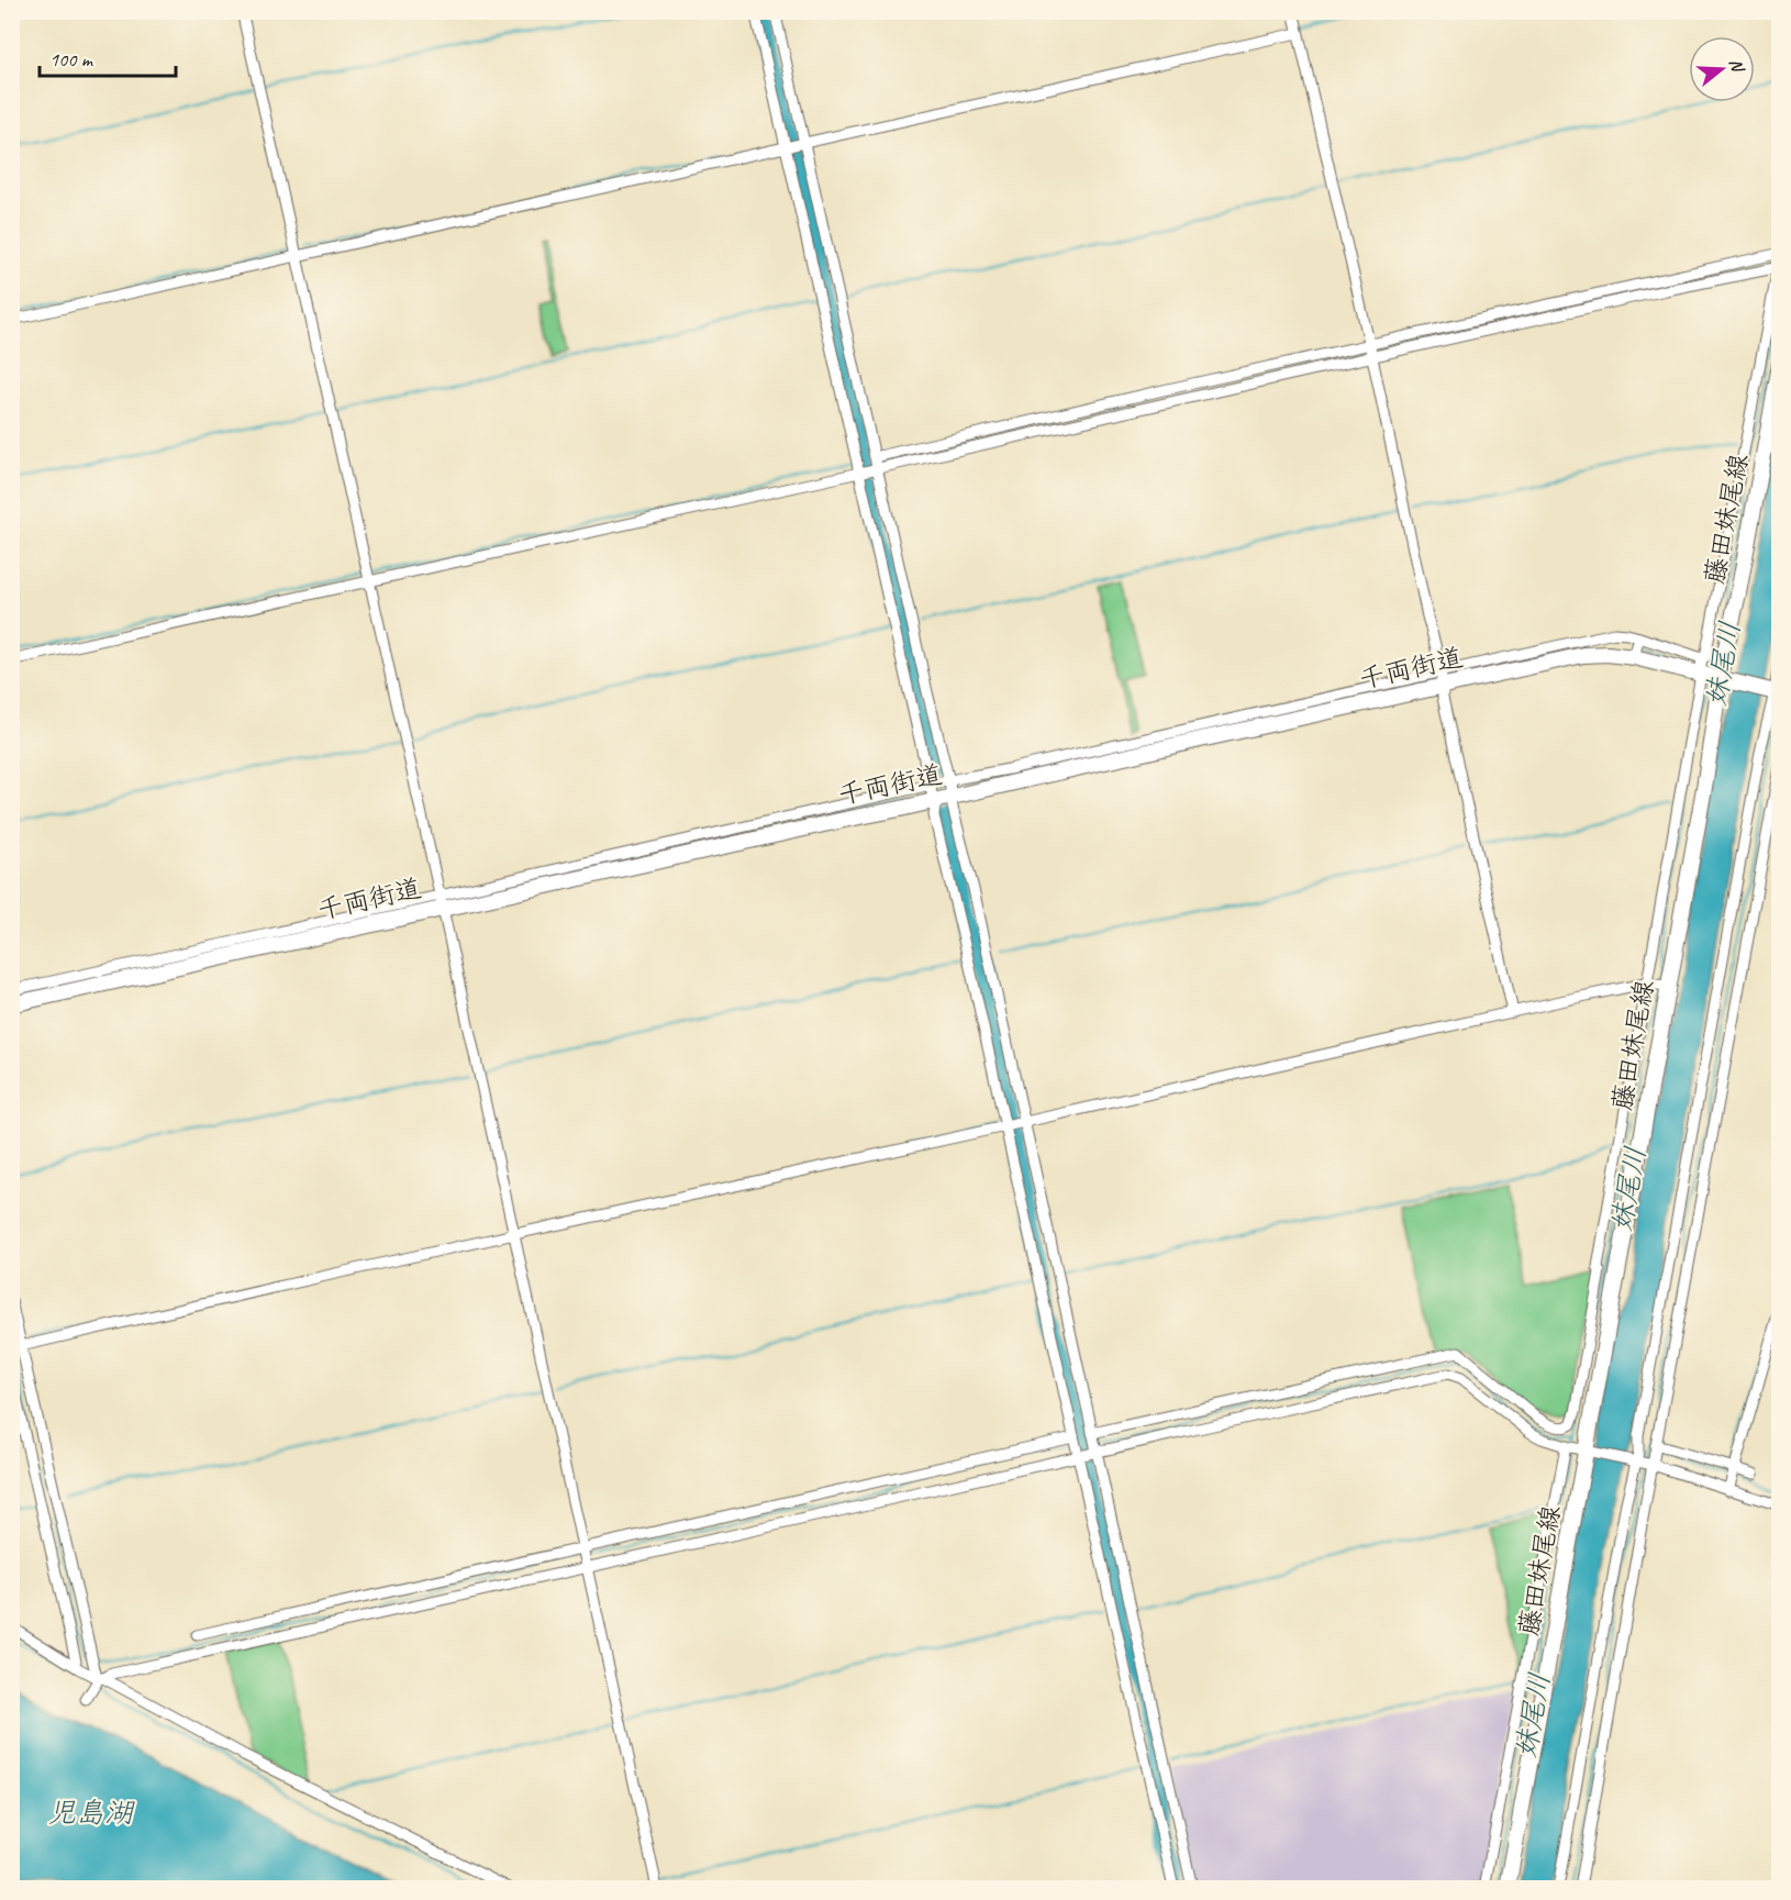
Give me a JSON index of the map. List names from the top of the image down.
{
  "streets": {
    "street": ["藤田妹尾線", "千両街道"]
  },
  "crossings": [
    ["藤田妹尾線", "千両街道"]
  ],
  "water": ["妹尾川", "児島湖"],
  "scale_bar": "100 m",
  "north": "right"
}
